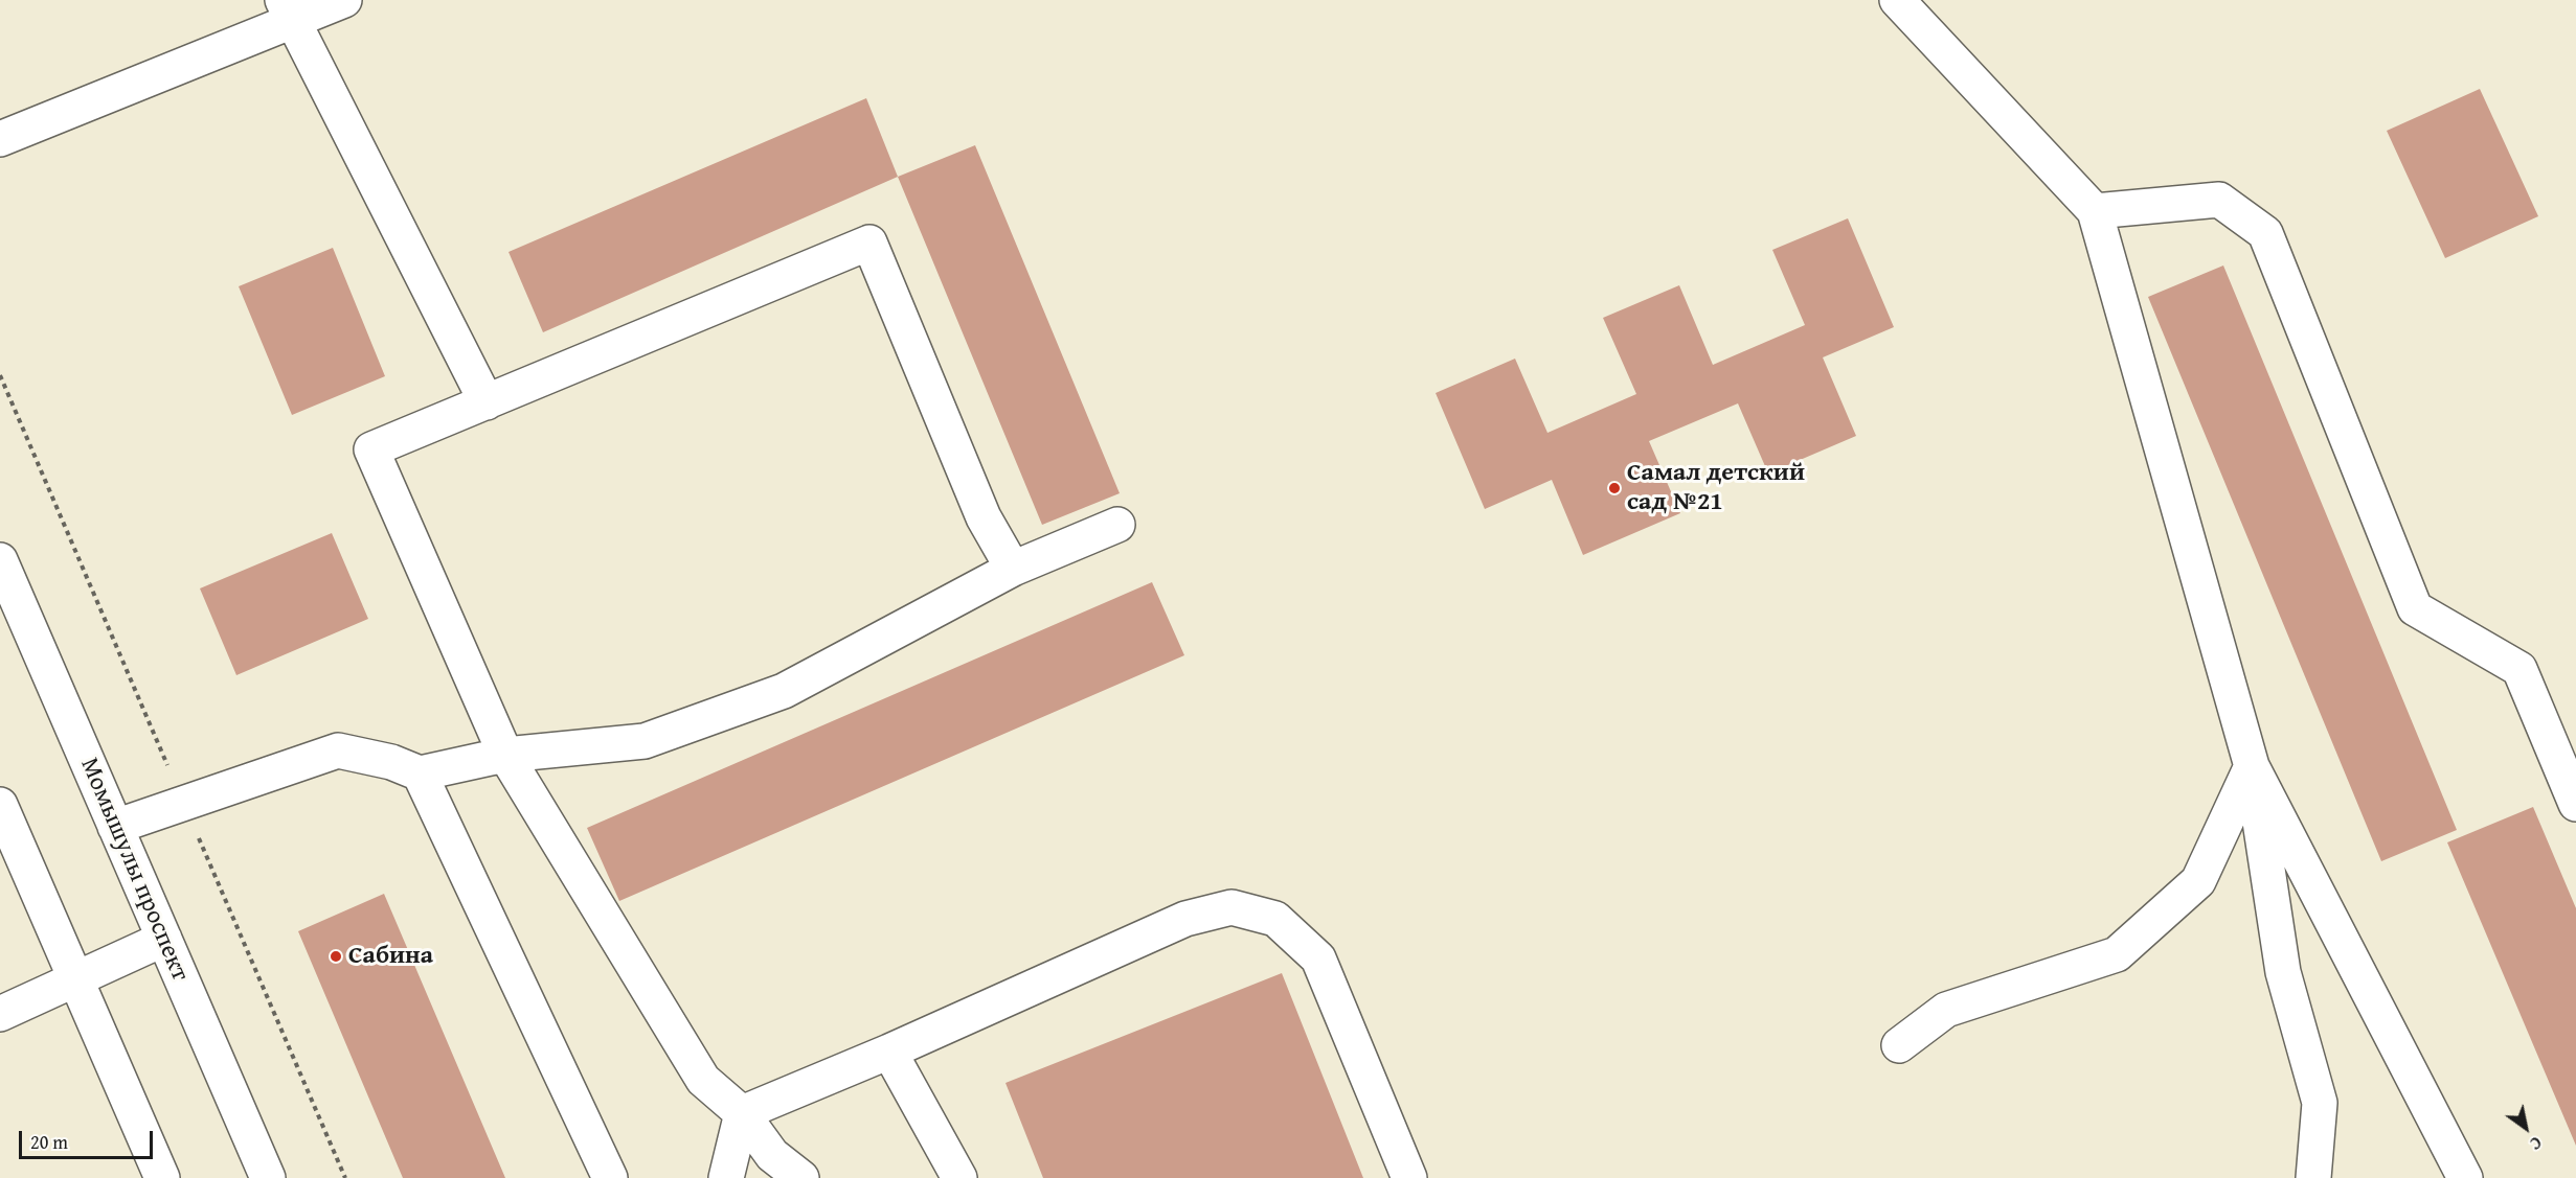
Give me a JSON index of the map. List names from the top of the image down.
{
  "streets": {
    "street": ["Момышулы проспект"]
  },
  "places": ["Самал детский сад №21", "Сабина"],
  "scale_bar": "20 m",
  "north": "bottom right"
}
